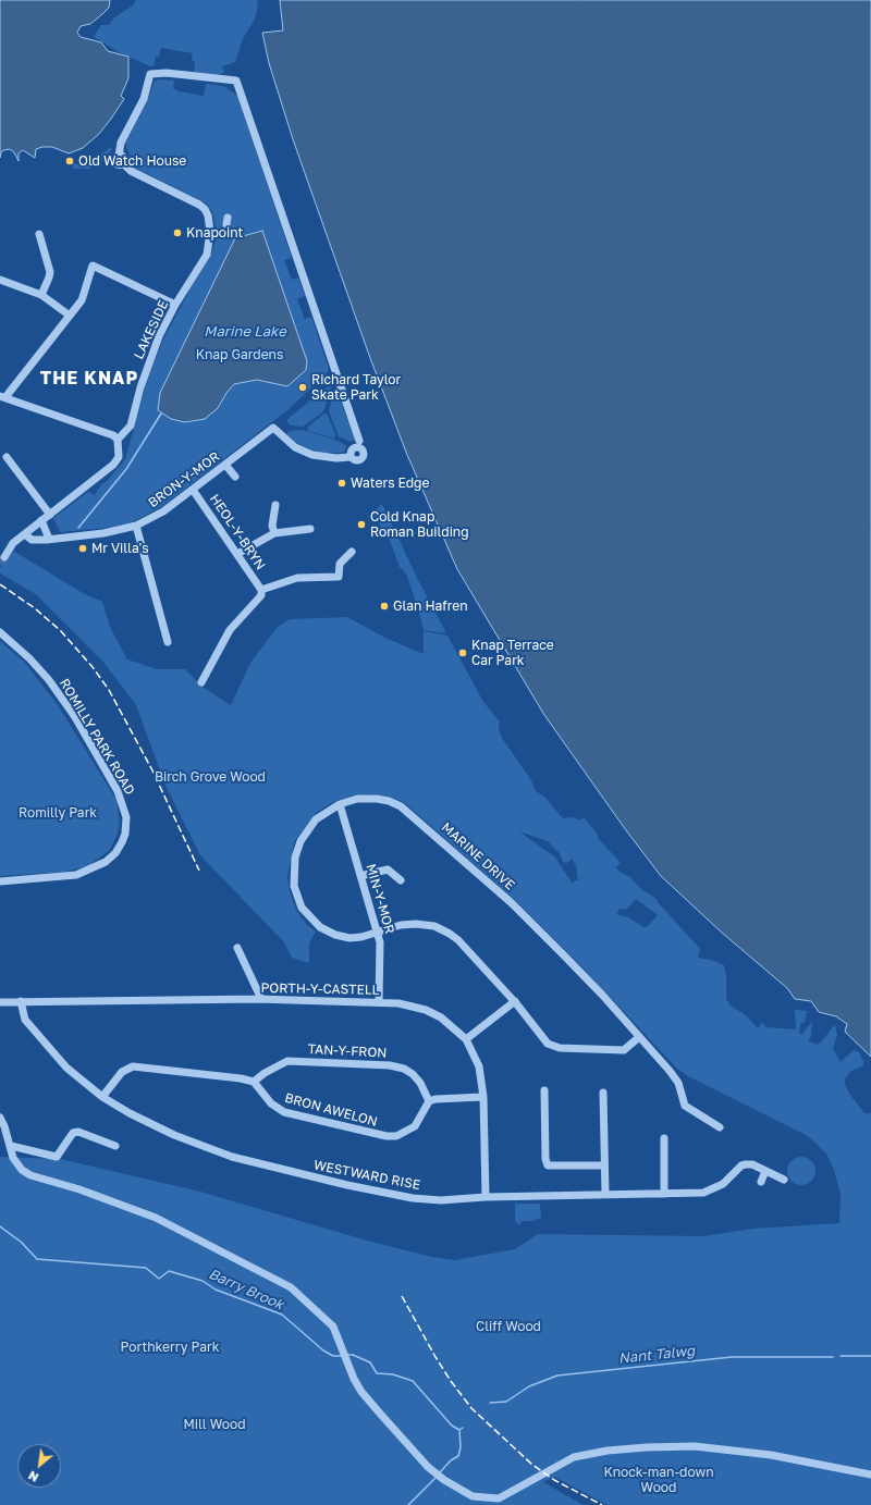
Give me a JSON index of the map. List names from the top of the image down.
{
  "streets": {
    "street": [
      "LAKESIDE",
      "BRON-Y-MOR",
      "HEOL-Y-BRYN",
      "ROMILLY PARK ROAD",
      "MARINE DRIVE",
      "MIN-Y-MOR",
      "PORTH-Y-CASTELL",
      "TAN-Y-FRON",
      "BRON AWELON",
      "WESTWARD RISE"
    ]
  },
  "crossings": [
    ["BRON-Y-MOR", "HEOL-Y-BRYN"],
    ["MARINE DRIVE", "MIN-Y-MOR"],
    ["MIN-Y-MOR", "PORTH-Y-CASTELL"],
    ["PORTH-Y-CASTELL", "WESTWARD RISE"],
    ["TAN-Y-FRON", "BRON AWELON"]
  ],
  "districts": ["THE KNAP"],
  "water": ["Marine Lake", "Barry Brook", "Nant Talwg"],
  "parks": [
    "Knap Gardens",
    "Birch Grove Wood",
    "Romilly Park",
    "Cliff Wood",
    "Porthkerry Park",
    "Mill Wood",
    "Knock-man-down Wood"
  ],
  "places": [
    "Old Watch House",
    "Knapoint",
    "Richard Taylor Skate Park",
    "Waters Edge",
    "Cold Knap Roman Building",
    "Mr Villa's",
    "Glan Hafren",
    "Knap Terrace Car Park"
  ],
  "north": "bottom left"
}
